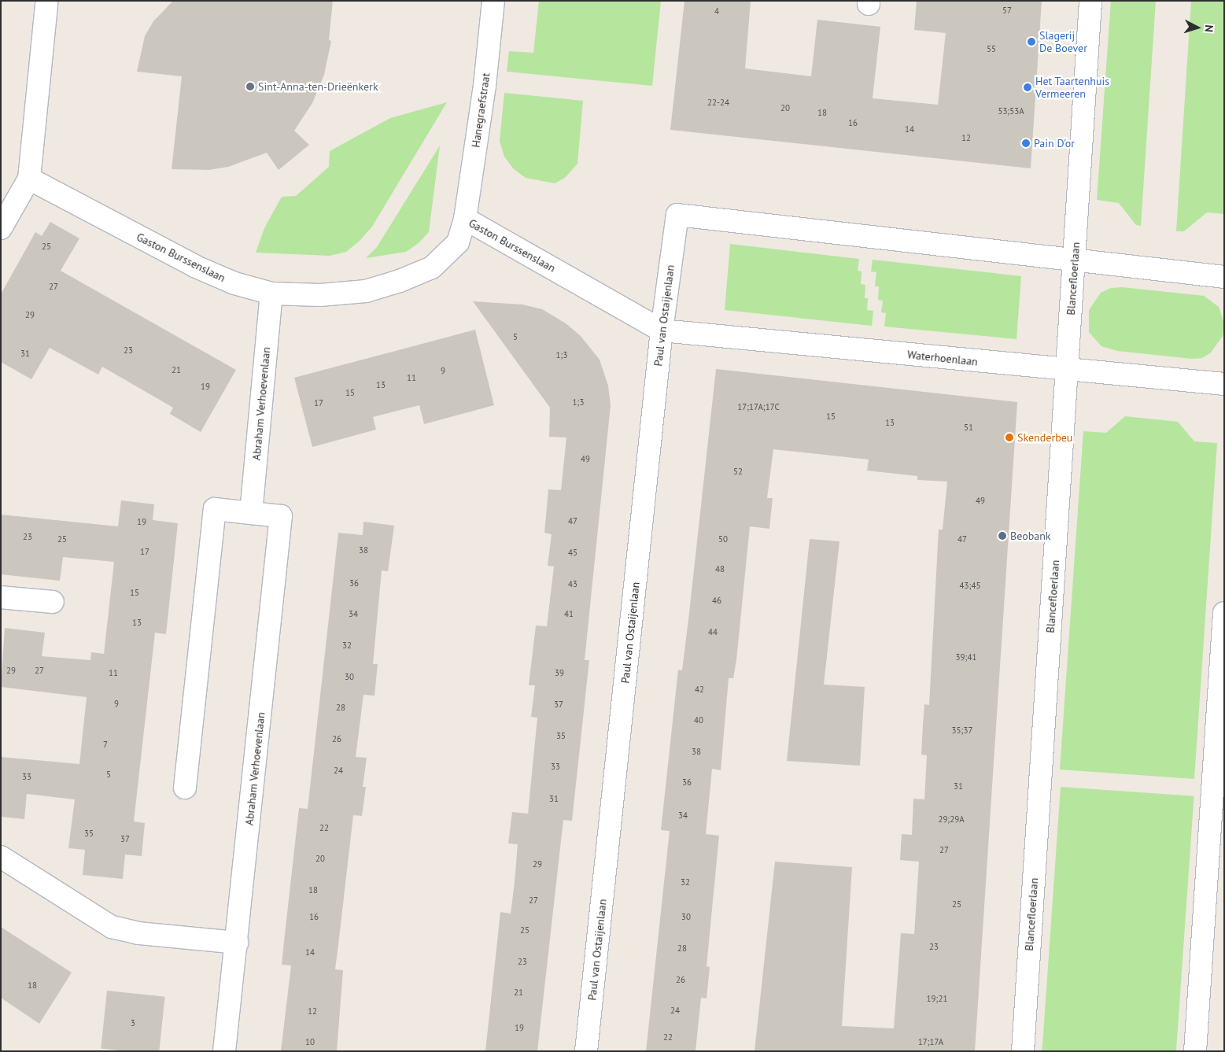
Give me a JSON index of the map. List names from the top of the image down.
{
  "streets": {
    "street": [
      "Hanegraefstraat",
      "Gaston Burssenslaan",
      "Blancefloerlaan",
      "Paul van Ostaijenlaan",
      "Waterhoenlaan",
      "Abraham Verhoevenlaan"
    ]
  },
  "crossings": [
    ["Hanegraefstraat", "Gaston Burssenslaan"],
    ["Gaston Burssenslaan", "Paul van Ostaijenlaan"],
    ["Gaston Burssenslaan", "Waterhoenlaan"],
    ["Gaston Burssenslaan", "Abraham Verhoevenlaan"],
    ["Blancefloerlaan", "Waterhoenlaan"],
    ["Paul van Ostaijenlaan", "Waterhoenlaan"]
  ],
  "places": [
    "Slagerij De Boever",
    "Sint-Anna-ten-Drieënkerk",
    "Het Taartenhuis Vermeeren",
    "Pain D'or",
    "Skenderbeu",
    "Beobank"
  ],
  "house_numbers": [
    "57",
    "4",
    "55",
    "22-24",
    "20",
    "53;53A",
    "18",
    "16",
    "14",
    "12",
    "25",
    "27",
    "29",
    "5",
    "23",
    "31",
    "1;3",
    "21",
    "9",
    "11",
    "13",
    "19",
    "15",
    "1;3",
    "17",
    "17;17A;17C",
    "15",
    "13",
    "51",
    "49",
    "52",
    "49",
    "47",
    "19",
    "23",
    "25",
    "50",
    "47",
    "38",
    "17",
    "45",
    "48",
    "36",
    "43",
    "43;45",
    "15",
    "46",
    "34",
    "41",
    "13",
    "44",
    "32",
    "39;41",
    "29",
    "27",
    "11",
    "39",
    "30",
    "42",
    "9",
    "37",
    "28",
    "40",
    "35;37",
    "35",
    "26",
    "7",
    "38",
    "33",
    "24",
    "5",
    "33",
    "36",
    "31",
    "31",
    "34",
    "29;29A",
    "22",
    "35",
    "37",
    "27",
    "20",
    "29",
    "32",
    "18",
    "27",
    "25",
    "16",
    "30",
    "25",
    "23",
    "28",
    "14",
    "23",
    "26",
    "18",
    "21",
    "19;21",
    "24",
    "12",
    "3",
    "19",
    "22",
    "10",
    "17;17A"
  ],
  "north": "right"
}
